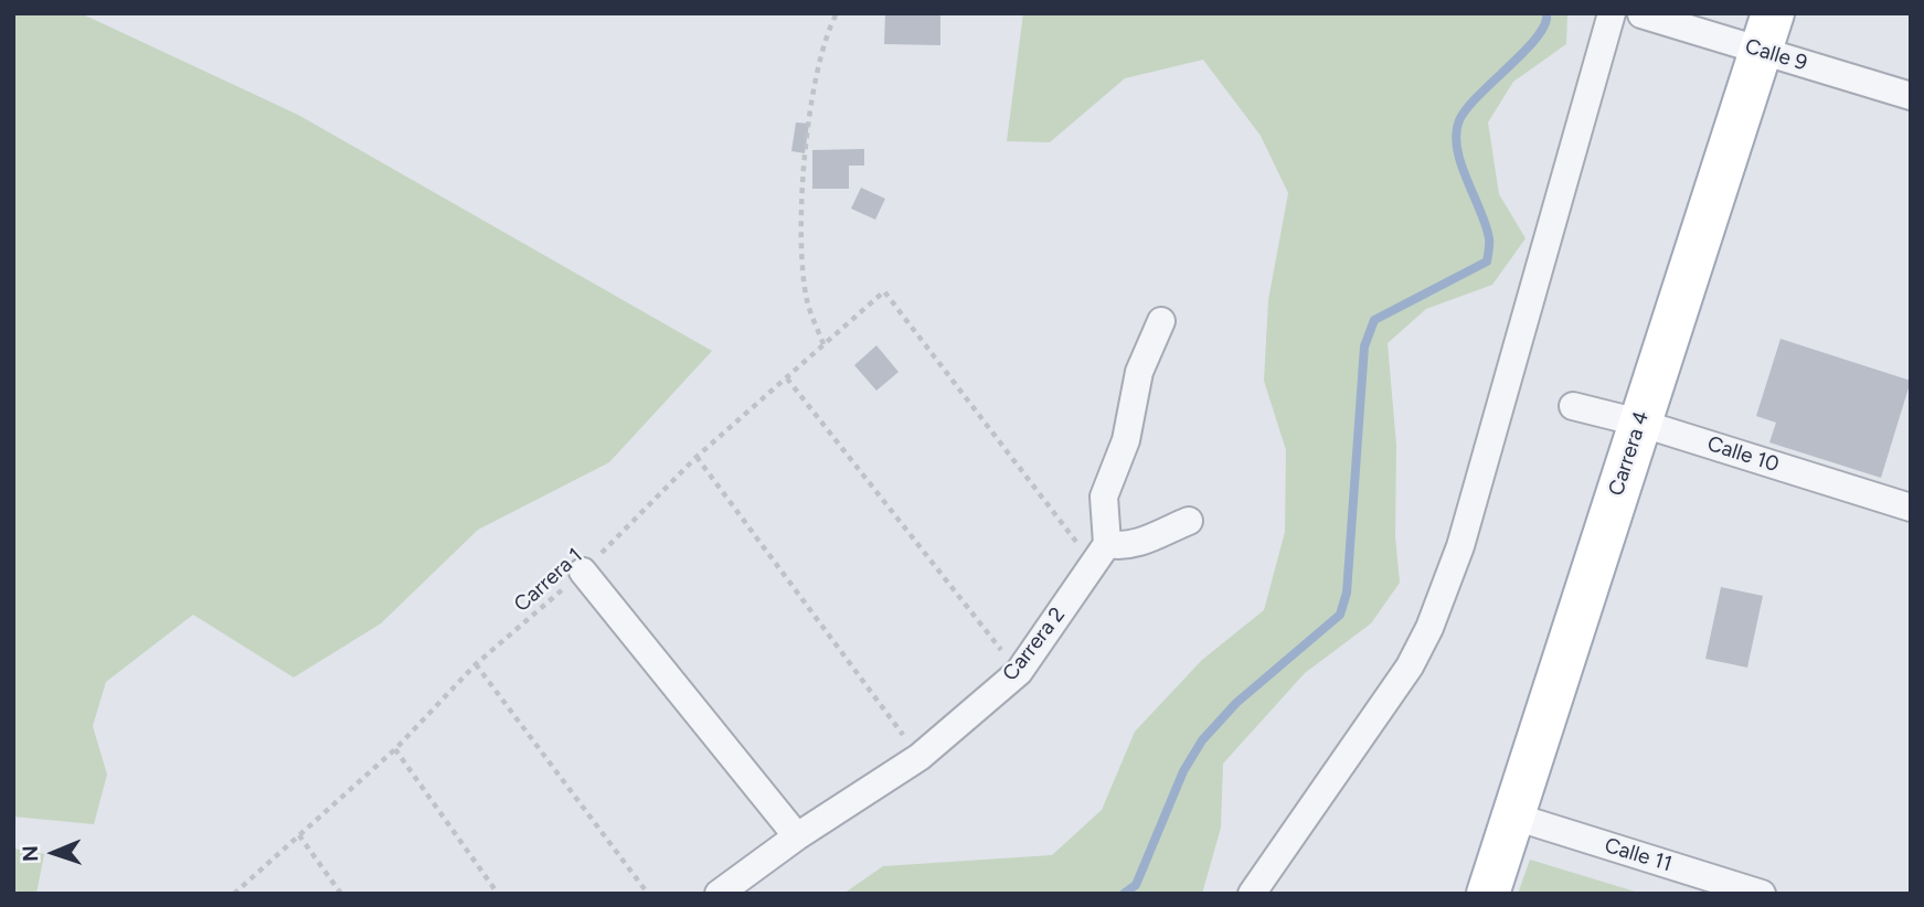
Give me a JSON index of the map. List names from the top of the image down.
{
  "streets": {
    "main road": ["Carrera 4"],
    "street": [
      "Calle 9",
      "Calle 10",
      "Carrera 2",
      "Calle 11"
    ],
    "path": ["Carrera 1"]
  },
  "crossings": [
    ["Calle 9", "Carrera 4"],
    ["Carrera 4", "Calle 10"],
    ["Carrera 4", "Calle 11"],
    ["Carrera 1", "Carrera 2"]
  ],
  "north": "left"
}
